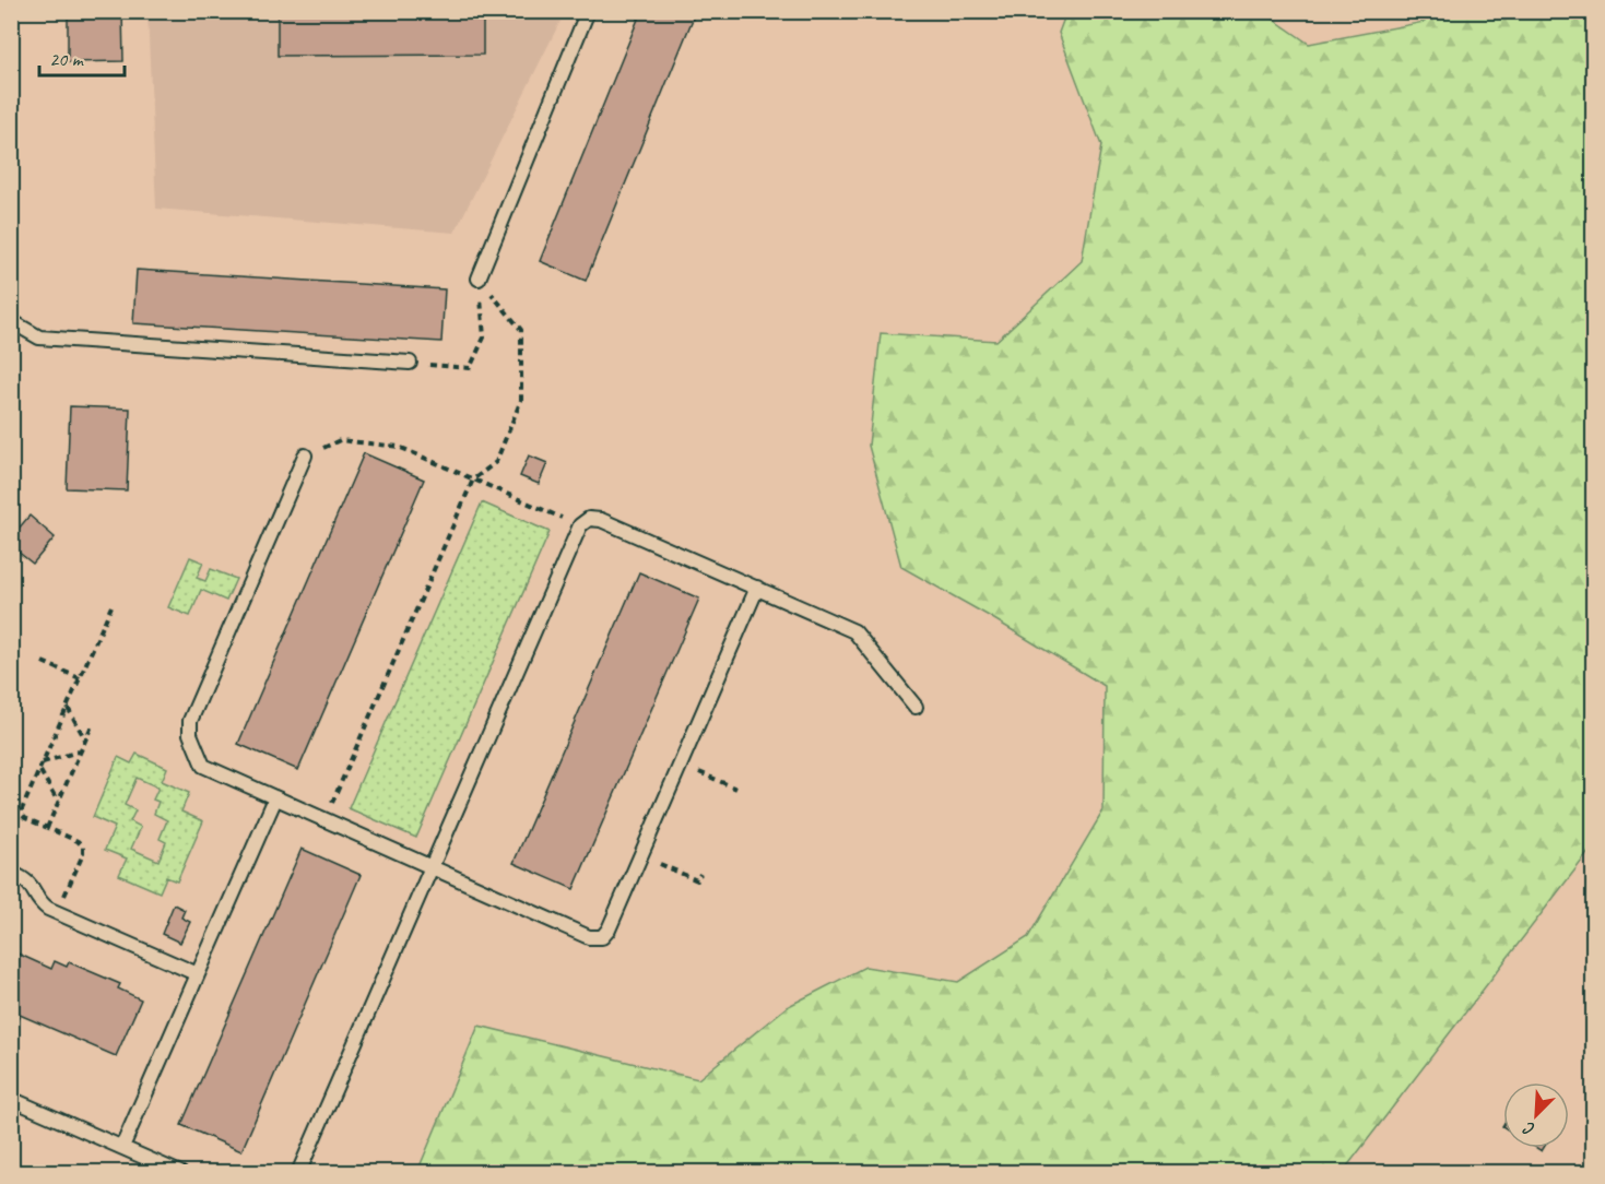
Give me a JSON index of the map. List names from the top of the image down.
{
  "scale_bar": "20 m",
  "north": "bottom left"
}
